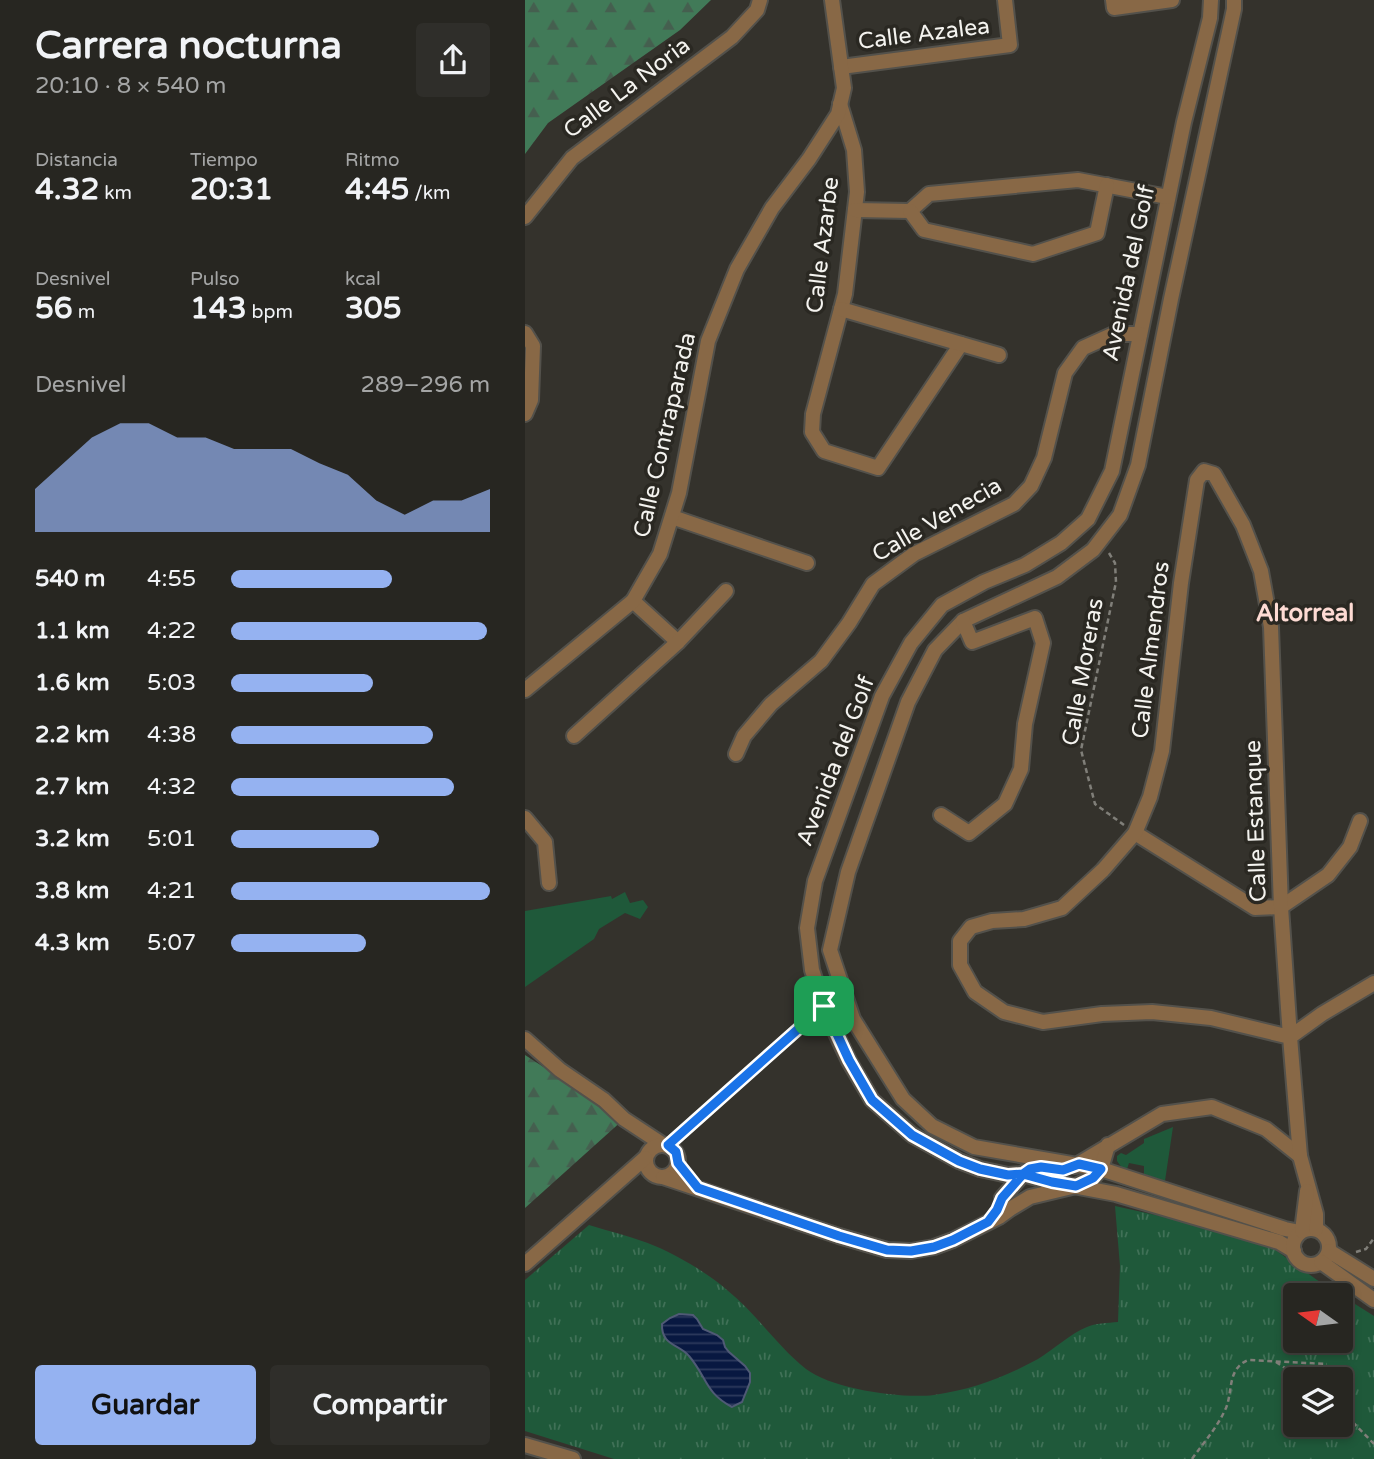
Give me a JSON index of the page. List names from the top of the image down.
{
  "streets": {
    "street": [
      "Calle Azalea",
      "Calle La Noria",
      "Calle Azarbe",
      "Avenida del Golf",
      "Calle Contraparada",
      "Calle Venecia",
      "Calle Almendros",
      "Calle Estanque"
    ],
    "path": ["Calle Moreras"]
  },
  "crossings": [
    ["Calle Azalea", "Calle Contraparada"],
    ["Calle Azarbe", "Calle Contraparada"],
    ["Avenida del Golf", "Calle Venecia"],
    ["Avenida del Golf", "Calle Moreras"],
    ["Avenida del Golf", "Calle Estanque"],
    ["Calle Almendros", "Calle Moreras"],
    ["Calle Almendros", "Calle Estanque"]
  ],
  "districts": ["Altorreal"],
  "north": "left",
  "page": {
    "heading": ["Carrera nocturna", "20:10 · 8 × 540 m"],
    "stats": [
      ["Distancia", "4.32 km"],
      ["Tiempo", "20:31"],
      ["Ritmo", "4:45 /km"],
      ["Desnivel", "56 m"],
      ["Pulso", "143 bpm"],
      ["kcal", "305"]
    ],
    "chart": ["Desnivel", "289–296 m"],
    "list": [
      {
        "name": "540 m",
        "note": "4:55"
      },
      {
        "name": "1.1 km",
        "note": "4:22"
      },
      {
        "name": "1.6 km",
        "note": "5:03"
      },
      {
        "name": "2.2 km",
        "note": "4:38"
      },
      {
        "name": "2.7 km",
        "note": "4:32"
      },
      {
        "name": "3.2 km",
        "note": "5:01"
      },
      {
        "name": "3.8 km",
        "note": "4:21"
      },
      {
        "name": "4.3 km",
        "note": "5:07"
      }
    ],
    "buttons": ["Guardar", "Compartir"]
  }
}
